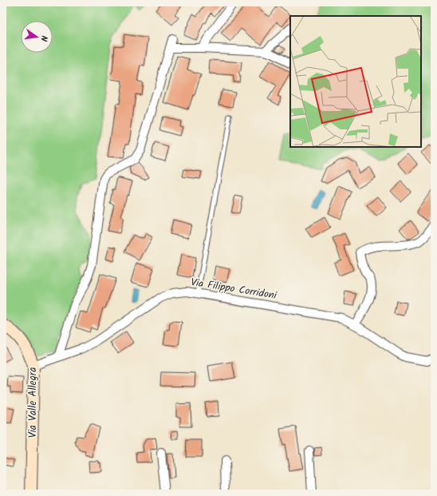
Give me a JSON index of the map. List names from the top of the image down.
{
  "streets": {
    "main road": ["Via Valle Allegra"],
    "street": ["Via Filippo Corridoni"]
  },
  "crossings": [
    ["Via Filippo Corridoni", "Via Valle Allegra"]
  ],
  "north": "right"
}
